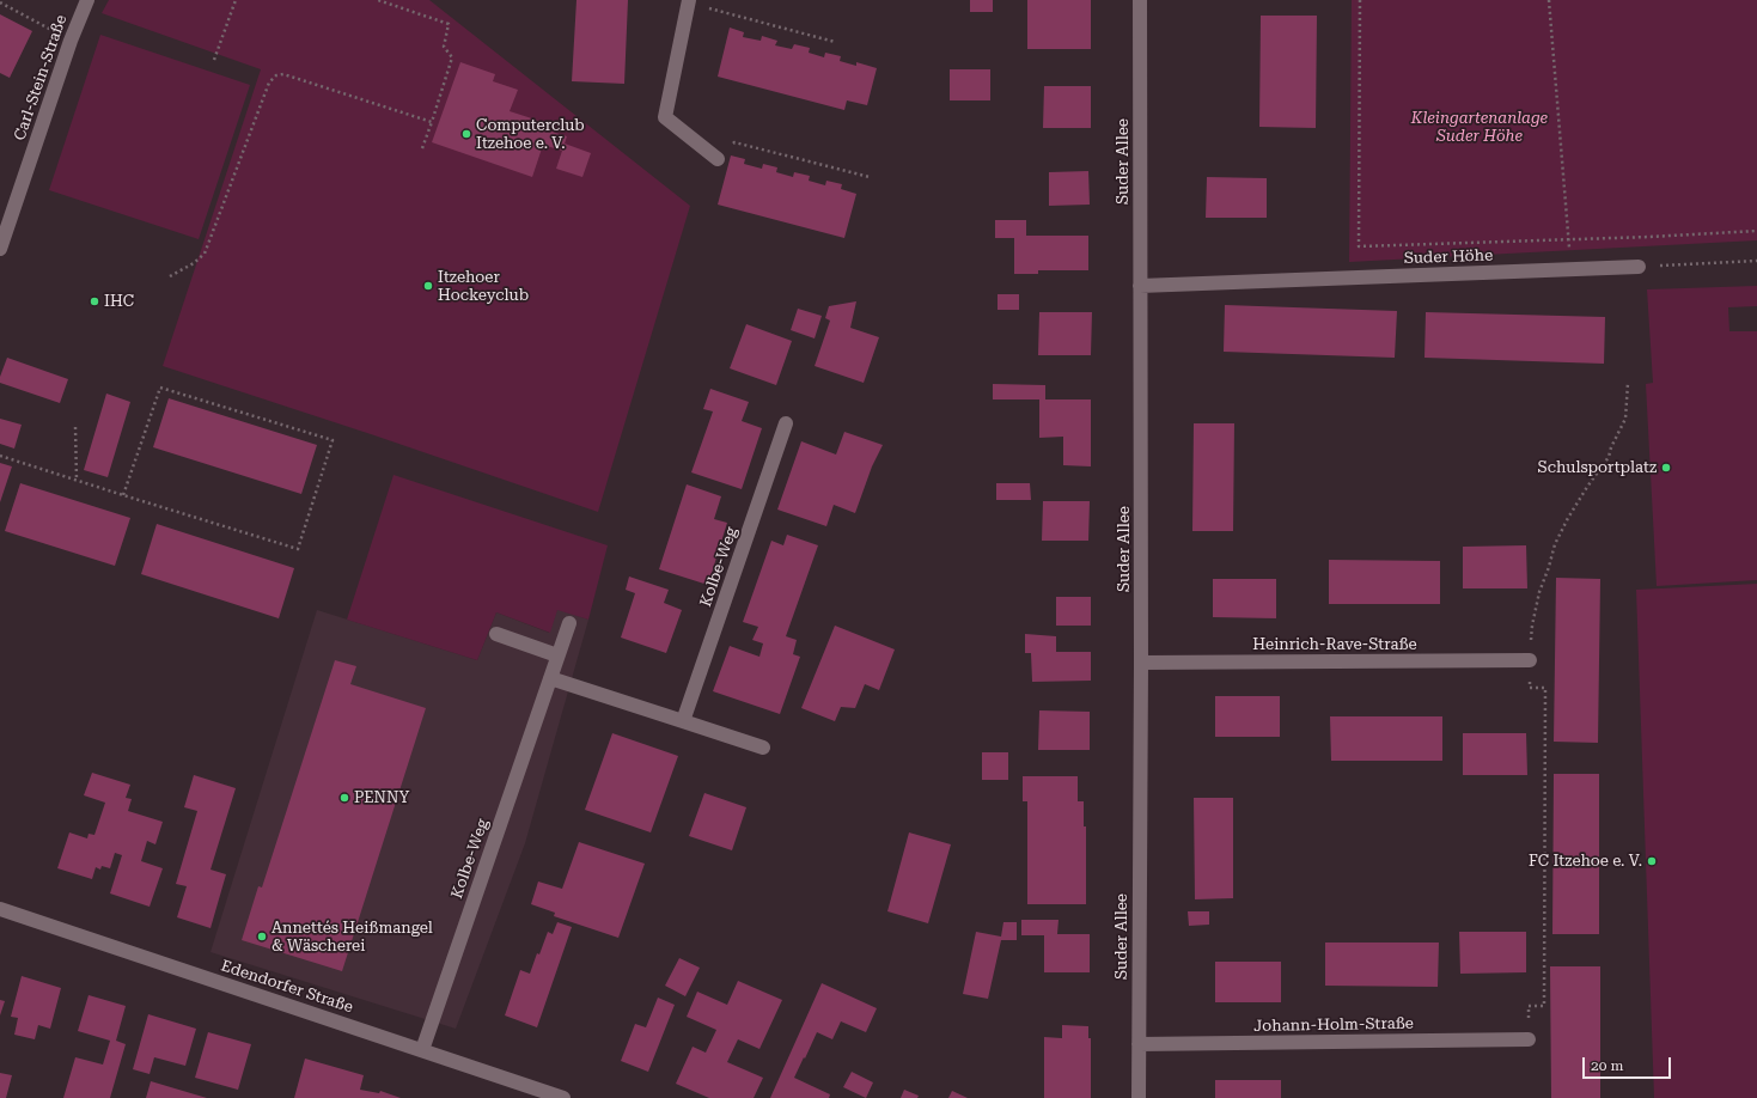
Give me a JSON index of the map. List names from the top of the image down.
{
  "streets": {
    "street": [
      "Carl-Stein-Straße",
      "Suder Allee",
      "Suder Höhe",
      "Kolbe-Weg",
      "Heinrich-Rave-Straße",
      "Edendorfer Straße",
      "Johann-Holm-Straße"
    ]
  },
  "crossings": [
    ["Suder Allee", "Suder Höhe"],
    ["Suder Allee", "Heinrich-Rave-Straße"],
    ["Suder Allee", "Johann-Holm-Straße"],
    ["Kolbe-Weg", "Edendorfer Straße"]
  ],
  "parks": ["Kleingartenanlage Suder Höhe"],
  "places": [
    "Computerclub Itzehoe e. V.",
    "Itzehoer Hockeyclub",
    "IHC",
    "Schulsportplatz",
    "PENNY",
    "FC Itzehoe e. V.",
    "Annette´s Heißmangel & Wäscherei"
  ],
  "scale_bar": "20 m"
}
